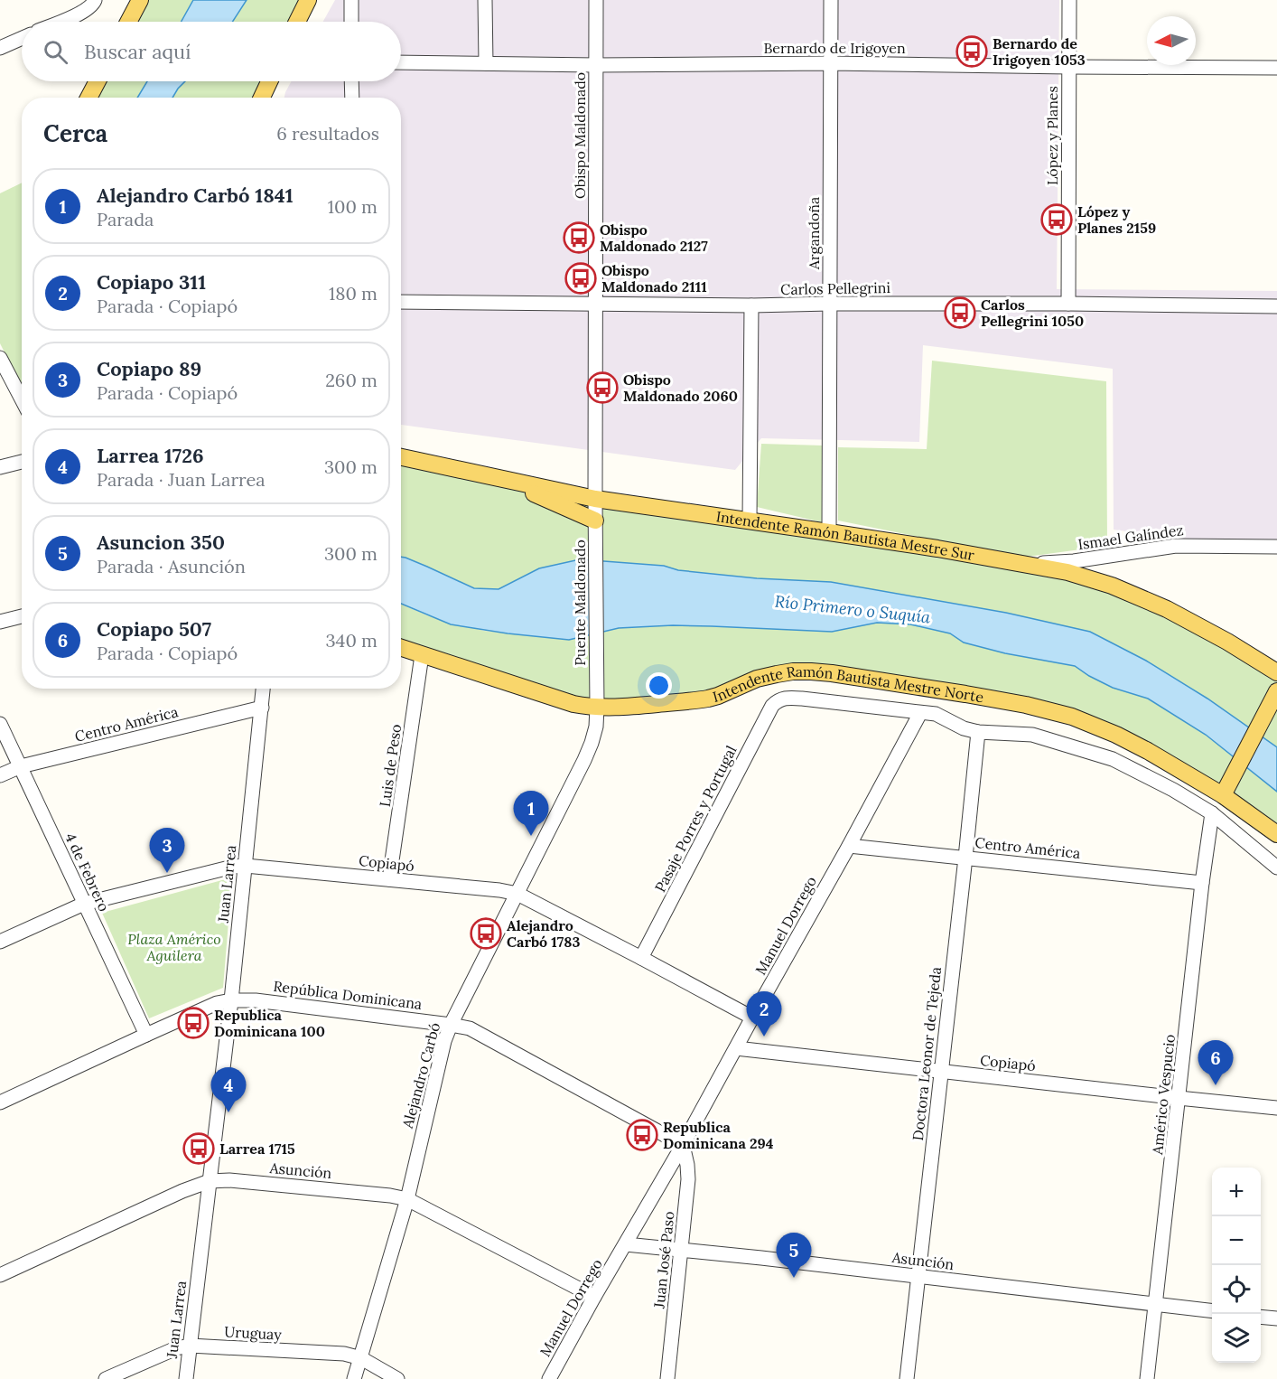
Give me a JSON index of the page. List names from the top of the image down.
{
  "streets": {
    "main road": ["Intendente Ramón Bautista Mestre Sur", "Intendente Ramón Bautista Mestre Norte"],
    "street": [
      "Bernardo de Irigoyen",
      "Obispo Maldonado",
      "López y Planes",
      "Argandoña",
      "Carlos Pellegrini",
      "Ismael Galíndez",
      "Puente Maldonado",
      "Centro América",
      "Luis de Peso",
      "Pasaje Porres y Portugal",
      "Copiapó",
      "4 de Febrero",
      "Juan Larrea",
      "Manuel Dorrego",
      "República Dominicana",
      "Doctora Leonor de Tejeda",
      "Alejandro Carbó",
      "Américo Vespucio",
      "Asunción",
      "Juan José Paso",
      "Uruguay"
    ]
  },
  "crossings": [
    ["Bernardo de Irigoyen", "Obispo Maldonado"],
    ["Bernardo de Irigoyen", "López y Planes"],
    ["Bernardo de Irigoyen", "Argandoña"],
    ["Obispo Maldonado", "Carlos Pellegrini"],
    ["Obispo Maldonado", "Intendente Ramón Bautista Mestre Sur"],
    ["Obispo Maldonado", "Puente Maldonado"],
    ["López y Planes", "Carlos Pellegrini"],
    ["Argandoña", "Carlos Pellegrini"],
    ["Argandoña", "Intendente Ramón Bautista Mestre Sur"],
    ["Intendente Ramón Bautista Mestre Sur", "Ismael Galíndez"],
    ["Intendente Ramón Bautista Mestre Sur", "Puente Maldonado"],
    ["Puente Maldonado", "Intendente Ramón Bautista Mestre Norte"],
    ["Puente Maldonado", "Alejandro Carbó"],
    ["Intendente Ramón Bautista Mestre Norte", "Luis de Peso"],
    ["Intendente Ramón Bautista Mestre Norte", "Alejandro Carbó"],
    ["Centro América", "4 de Febrero"],
    ["Centro América", "Juan Larrea"],
    ["Centro América", "Manuel Dorrego"],
    ["Centro América", "Doctora Leonor de Tejeda"],
    ["Centro América", "Américo Vespucio"],
    ["Luis de Peso", "Copiapó"],
    ["Pasaje Porres y Portugal", "Copiapó"],
    ["Pasaje Porres y Portugal", "Manuel Dorrego"],
    ["Copiapó", "4 de Febrero"],
    ["Copiapó", "Juan Larrea"],
    ["Copiapó", "Manuel Dorrego"],
    ["Copiapó", "Doctora Leonor de Tejeda"],
    ["Copiapó", "Alejandro Carbó"],
    ["Copiapó", "Américo Vespucio"],
    ["4 de Febrero", "República Dominicana"],
    ["Juan Larrea", "República Dominicana"],
    ["Juan Larrea", "Asunción"],
    ["Juan Larrea", "Uruguay"],
    ["Manuel Dorrego", "República Dominicana"],
    ["Manuel Dorrego", "Asunción"],
    ["Manuel Dorrego", "Juan José Paso"],
    ["República Dominicana", "Alejandro Carbó"],
    ["República Dominicana", "Juan José Paso"],
    ["Doctora Leonor de Tejeda", "Asunción"],
    ["Alejandro Carbó", "Asunción"],
    ["Alejandro Carbó", "Uruguay"],
    ["Américo Vespucio", "Asunción"],
    ["Asunción", "Juan José Paso"]
  ],
  "water": ["Río Primero o Suquía"],
  "parks": ["Plaza Américo Aguilera"],
  "places": {
    "bus stop": [
      "Bernardo de Irigoyen 1053",
      "López y Planes 2159",
      "Obispo Maldonado 2127",
      "Obispo Maldonado 2111",
      "Carlos Pellegrini 1050",
      "Obispo Maldonado 2060",
      "Alejandro Carbó 1783",
      "Republica Dominicana 100",
      "Republica Dominicana 294",
      "Larrea 1715"
    ]
  },
  "north": "left",
  "page": {
    "search": "Buscar aquí",
    "heading": ["Cerca", "6 resultados"],
    "list": [
      {
        "mark": "1",
        "name": "Alejandro Carbó 1841",
        "note": "Parada",
        "value": "100 m"
      },
      {
        "mark": "2",
        "name": "Copiapo 311",
        "note": "Parada · Copiapó",
        "value": "180 m"
      },
      {
        "mark": "3",
        "name": "Copiapo 89",
        "note": "Parada · Copiapó",
        "value": "260 m"
      },
      {
        "mark": "4",
        "name": "Larrea 1726",
        "note": "Parada · Juan Larrea",
        "value": "300 m"
      },
      {
        "mark": "5",
        "name": "Asuncion 350",
        "note": "Parada · Asunción",
        "value": "300 m"
      },
      {
        "mark": "6",
        "name": "Copiapo 507",
        "note": "Parada · Copiapó",
        "value": "340 m"
      }
    ],
    "pins": [
      "1",
      "3",
      "2",
      "6",
      "4",
      "5"
    ],
    "map_buttons": ["+", "−"]
  }
}
